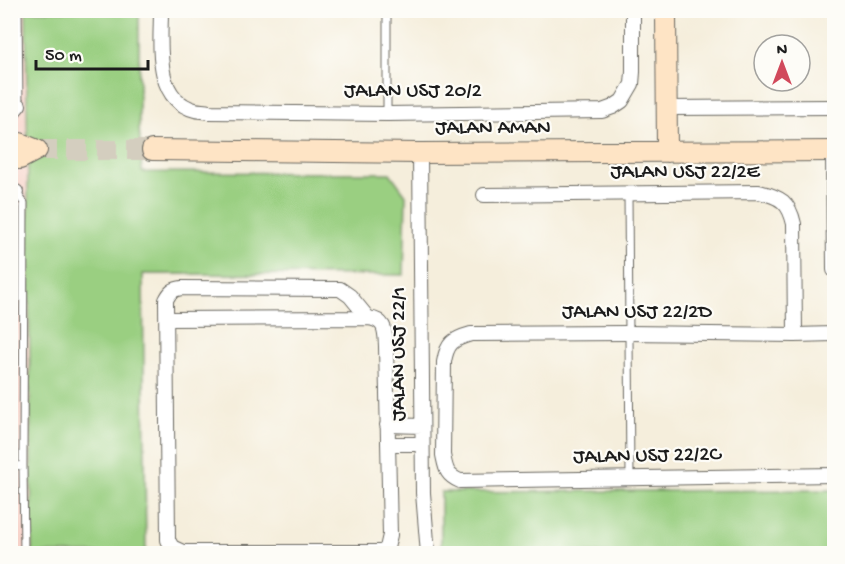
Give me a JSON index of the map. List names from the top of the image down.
{
  "streets": {
    "street": [
      "JALAN USJ 20/2",
      "JALAN AMAN",
      "JALAN USJ 22/2E",
      "JALAN USJ 22/2D",
      "JALAN USJ 22/1",
      "JALAN USJ 22/2C"
    ]
  },
  "crossings": [
    ["JALAN AMAN", "JALAN USJ 22/1"],
    ["JALAN USJ 22/2E", "JALAN USJ 22/2D"],
    ["JALAN USJ 22/2D", "JALAN USJ 22/2C"]
  ],
  "scale_bar": "50 m",
  "north": "top"
}
